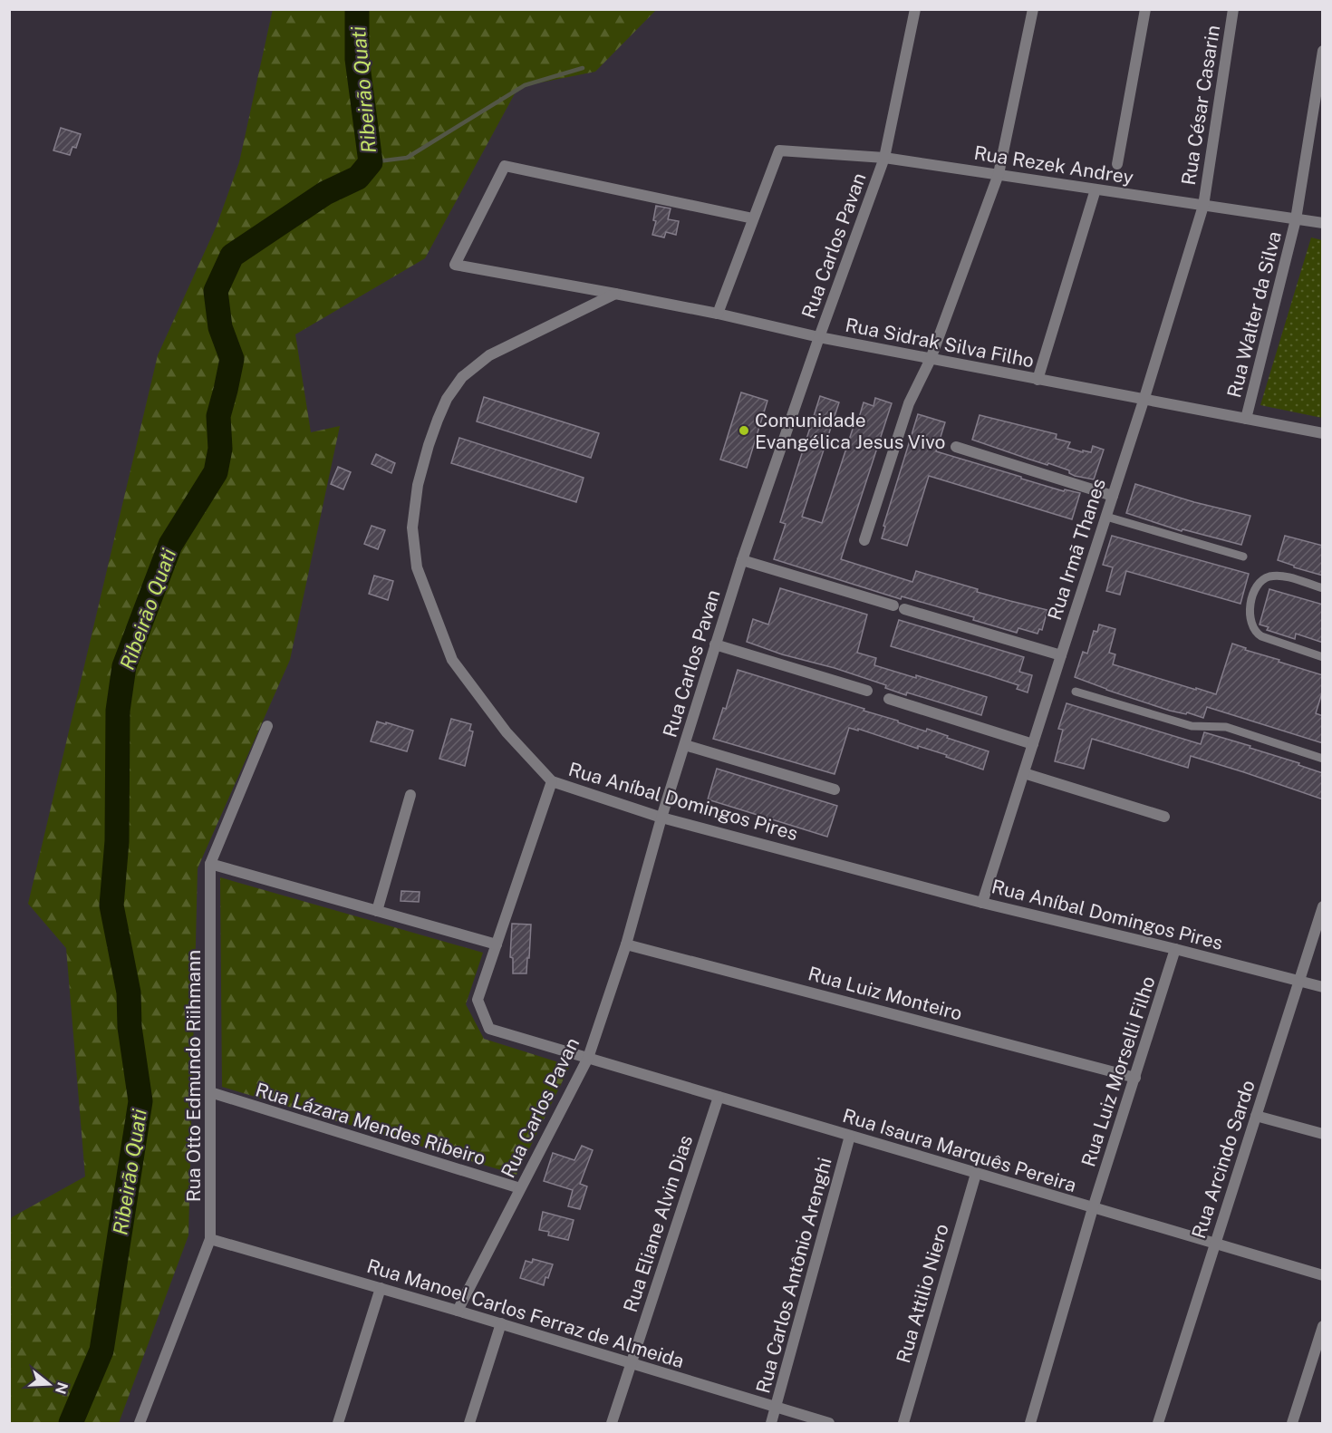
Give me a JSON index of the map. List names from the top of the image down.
{
  "streets": {
    "street": [
      "Rua César Casarin",
      "Rua Rezek Andrey",
      "Rua Carlos Pavan",
      "Rua Walter da Silva",
      "Rua Sidrak Silva Filho",
      "Rua Irmã Thanes",
      "Rua Aníbal Domingos Pires",
      "Rua Luiz Monteiro",
      "Rua Luiz Morselli Filho",
      "Rua Otto Edmundo Riihmann",
      "Rua Lázara Mendes Ribeiro",
      "Rua Isaura Marquês Pereira",
      "Rua Arcindo Sardo",
      "Rua Eliane Alvin Dias",
      "Rua Carlos Antônio Arenghi",
      "Rua Attilio Niero",
      "Rua Manoel Carlos Ferraz de Almeida"
    ]
  },
  "crossings": [
    ["Rua César Casarin", "Rua Rezek Andrey"],
    ["Rua César Casarin", "Rua Irmã Thanes"],
    ["Rua Rezek Andrey", "Rua Carlos Pavan"],
    ["Rua Rezek Andrey", "Rua Walter da Silva"],
    ["Rua Rezek Andrey", "Rua Sidrak Silva Filho"],
    ["Rua Rezek Andrey", "Rua Irmã Thanes"],
    ["Rua Carlos Pavan", "Rua Sidrak Silva Filho"],
    ["Rua Carlos Pavan", "Rua Aníbal Domingos Pires"],
    ["Rua Carlos Pavan", "Rua Luiz Monteiro"],
    ["Rua Carlos Pavan", "Rua Lázara Mendes Ribeiro"],
    ["Rua Carlos Pavan", "Rua Isaura Marquês Pereira"],
    ["Rua Carlos Pavan", "Rua Manoel Carlos Ferraz de Almeida"],
    ["Rua Walter da Silva", "Rua Sidrak Silva Filho"],
    ["Rua Sidrak Silva Filho", "Rua Irmã Thanes"],
    ["Rua Sidrak Silva Filho", "Rua Aníbal Domingos Pires"],
    ["Rua Irmã Thanes", "Rua Aníbal Domingos Pires"],
    ["Rua Aníbal Domingos Pires", "Rua Luiz Morselli Filho"],
    ["Rua Aníbal Domingos Pires", "Rua Arcindo Sardo"],
    ["Rua Luiz Monteiro", "Rua Luiz Morselli Filho"],
    ["Rua Luiz Morselli Filho", "Rua Isaura Marquês Pereira"],
    ["Rua Otto Edmundo Riihmann", "Rua Lázara Mendes Ribeiro"],
    ["Rua Otto Edmundo Riihmann", "Rua Manoel Carlos Ferraz de Almeida"],
    ["Rua Isaura Marquês Pereira", "Rua Arcindo Sardo"],
    ["Rua Isaura Marquês Pereira", "Rua Eliane Alvin Dias"],
    ["Rua Isaura Marquês Pereira", "Rua Carlos Antônio Arenghi"],
    ["Rua Isaura Marquês Pereira", "Rua Attilio Niero"],
    ["Rua Eliane Alvin Dias", "Rua Manoel Carlos Ferraz de Almeida"],
    ["Rua Carlos Antônio Arenghi", "Rua Manoel Carlos Ferraz de Almeida"]
  ],
  "water": ["Ribeirão Quati"],
  "places": ["Comunidade Evangélica Jesus Vivo"],
  "north": "right"
}
